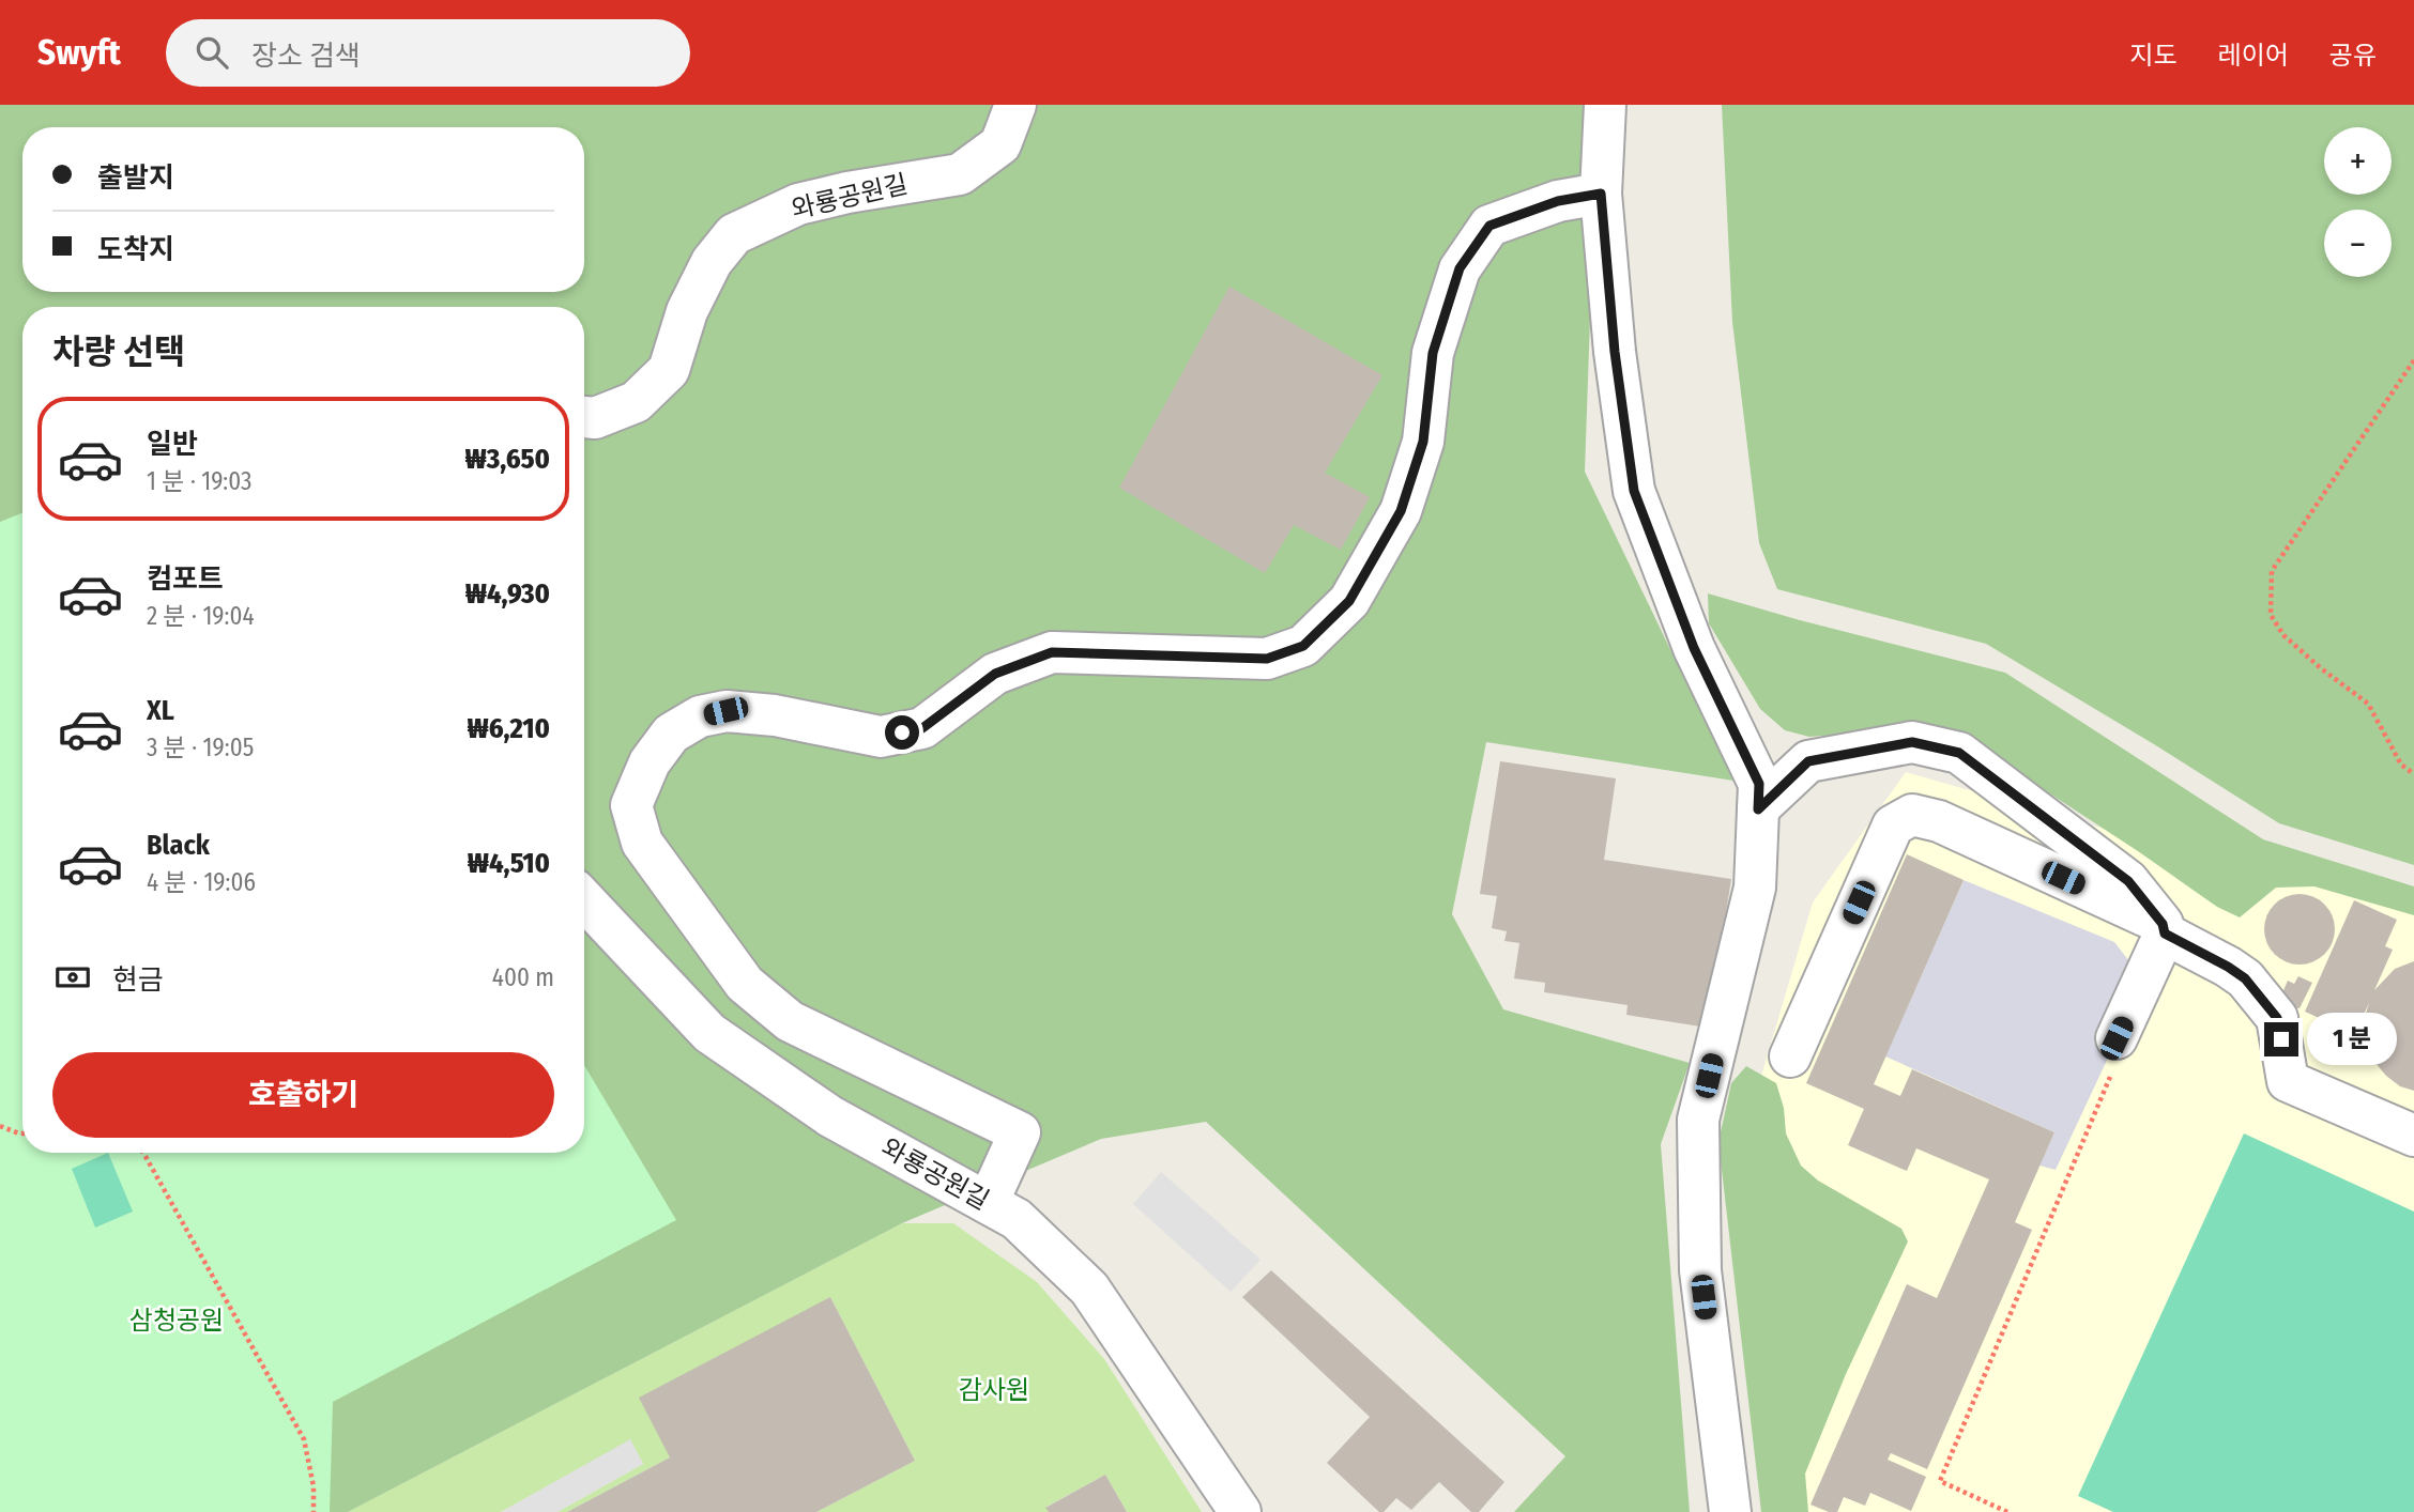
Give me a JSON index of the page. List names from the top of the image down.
{
  "streets": {
    "street": ["와룡공원길"]
  },
  "parks": ["삼청공원", "감사원"],
  "page": {
    "header": "Swyft",
    "search": "장소 검색",
    "nav": ["지도", "레이어", "공유"],
    "map_buttons": ["+", "−"],
    "banner": ["출발지", "도착지"],
    "heading": "차량 선택",
    "list": [
      {
        "name": "일반",
        "note": "1 분 · 19:03",
        "value": "₩3,650"
      },
      {
        "name": "컴포트",
        "note": "2 분 · 19:04",
        "value": "₩4,930"
      },
      {
        "name": "XL",
        "note": "3 분 · 19:05",
        "value": "₩6,210"
      },
      {
        "name": "Black",
        "note": "4 분 · 19:06",
        "value": "₩4,510"
      }
    ],
    "pay": ["현금", "400 m"],
    "bubble": "1 분",
    "buttons": "호출하기"
  }
}
